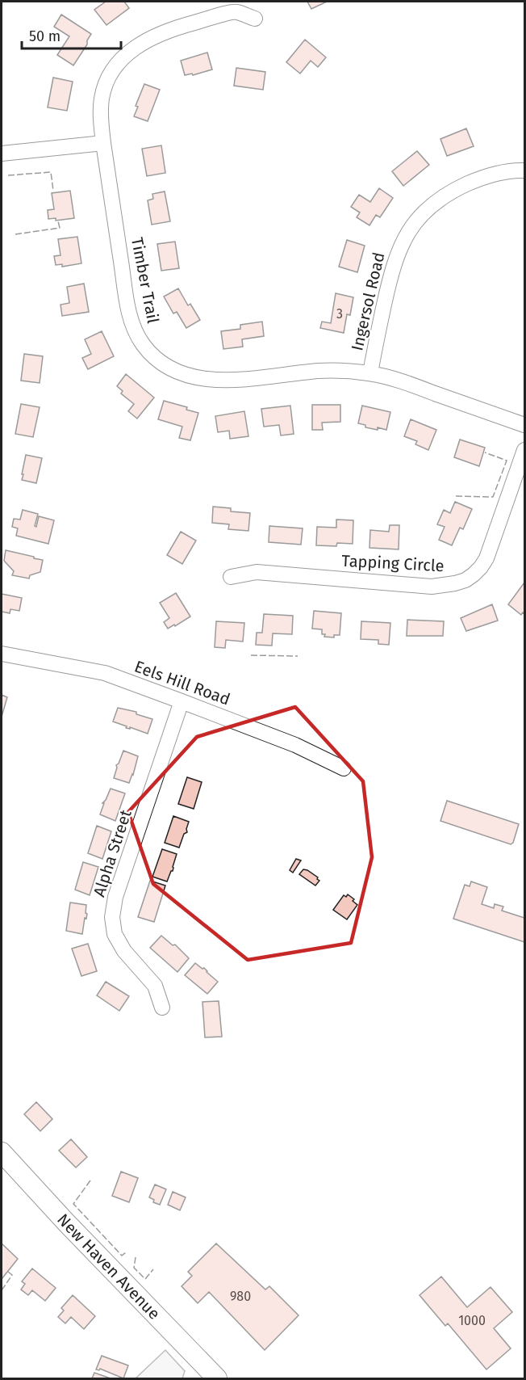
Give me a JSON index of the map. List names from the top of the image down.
{
  "streets": {
    "main road": ["New Haven Avenue"],
    "street": [
      "Timber Trail",
      "Ingersol Road",
      "Tapping Circle",
      "Eels Hill Road",
      "Alpha Street"
    ]
  },
  "crossings": [
    ["Timber Trail", "Ingersol Road"],
    ["Eels Hill Road", "Alpha Street"]
  ],
  "house_numbers": ["3", "980", "1000"],
  "scale_bar": "50 m"
}
